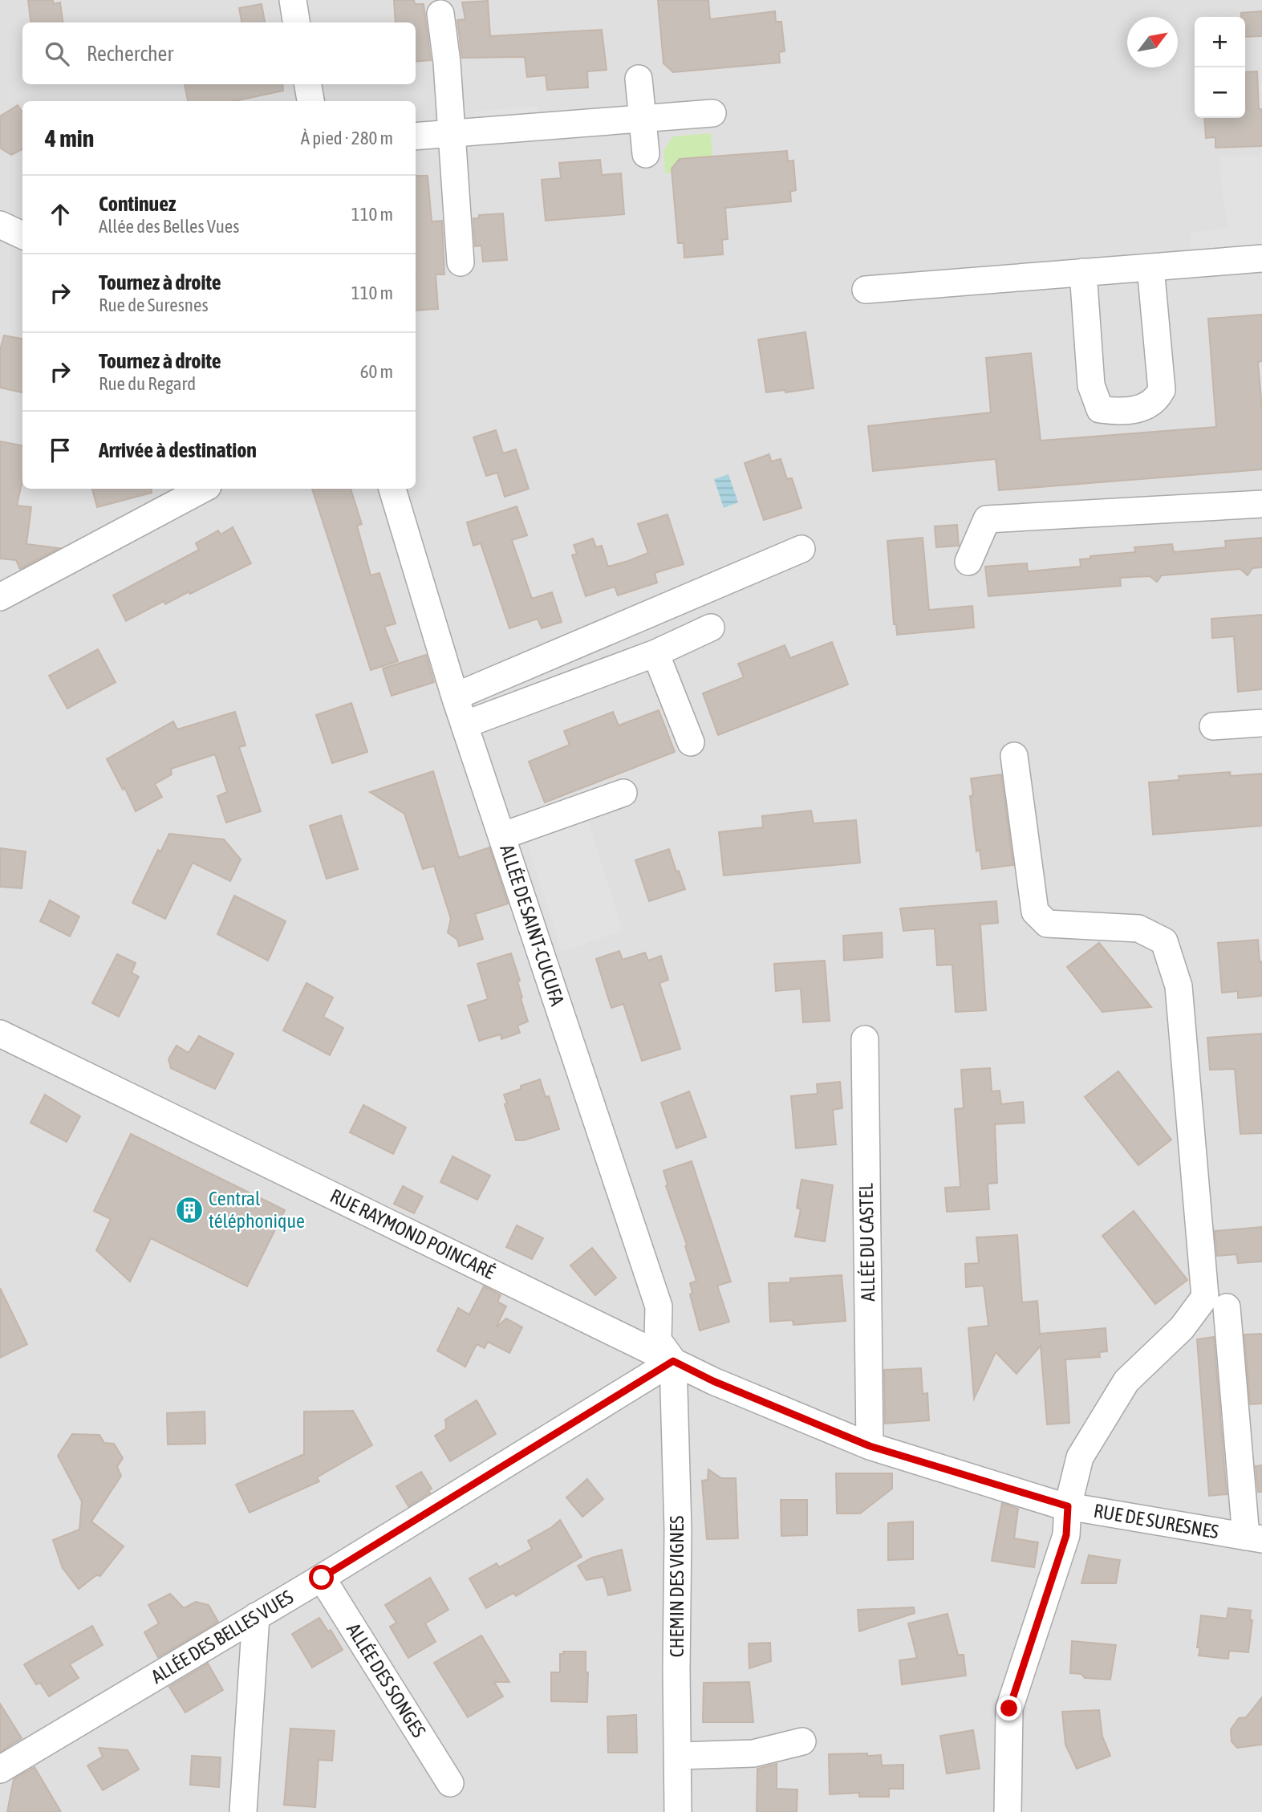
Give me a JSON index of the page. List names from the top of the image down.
{
  "streets": {
    "street": [
      "ALLÉE DE SAINT-CUCUFA",
      "RUE RAYMOND POINCARÉ",
      "ALLÉE DU CASTEL",
      "RUE DE SURESNES",
      "CHEMIN DES VIGNES",
      "ALLÉE DES BELLES VUES",
      "ALLÉE DES SONGES"
    ]
  },
  "crossings": [
    ["ALLÉE DE SAINT-CUCUFA", "RUE RAYMOND POINCARÉ"],
    ["ALLÉE DE SAINT-CUCUFA", "RUE DE SURESNES"],
    ["ALLÉE DE SAINT-CUCUFA", "CHEMIN DES VIGNES"],
    ["ALLÉE DE SAINT-CUCUFA", "ALLÉE DES BELLES VUES"],
    ["RUE RAYMOND POINCARÉ", "RUE DE SURESNES"],
    ["RUE RAYMOND POINCARÉ", "CHEMIN DES VIGNES"],
    ["RUE RAYMOND POINCARÉ", "ALLÉE DES BELLES VUES"],
    ["ALLÉE DU CASTEL", "RUE DE SURESNES"],
    ["RUE DE SURESNES", "CHEMIN DES VIGNES"],
    ["RUE DE SURESNES", "ALLÉE DES BELLES VUES"],
    ["CHEMIN DES VIGNES", "ALLÉE DES BELLES VUES"],
    ["ALLÉE DES BELLES VUES", "ALLÉE DES SONGES"]
  ],
  "places": {
    "building": ["Central téléphonique"]
  },
  "north": "top right",
  "page": {
    "map_buttons": ["+", "−"],
    "search": "Rechercher",
    "heading": ["4 min", "À pied · 280 m"],
    "list": [
      ["Continuez", "Allée des Belles Vues", "110 m"],
      ["Tournez à droite", "Rue de Suresnes", "110 m"],
      ["Tournez à droite", "Rue du Regard", "60 m"],
      "Arrivée à destination"
    ]
  }
}
